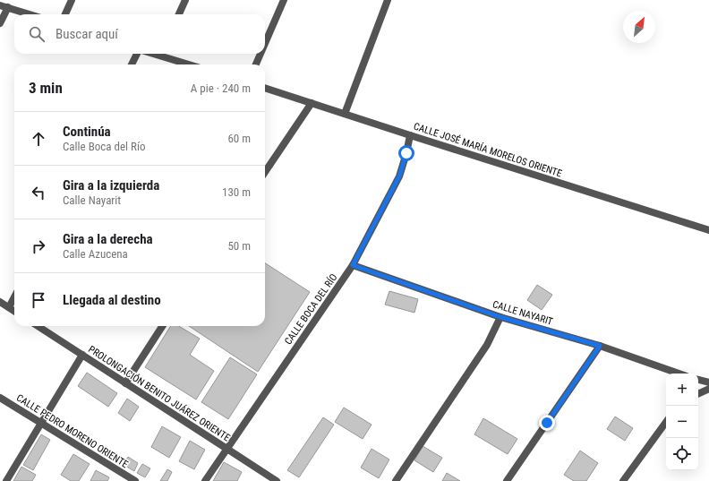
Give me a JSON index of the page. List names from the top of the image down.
{
  "streets": {
    "street": [
      "CALLE JOSÉ MARÍA MORELOS ORIENTE",
      "CALLE BOCA DEL RÍO",
      "CALLE NAYARIT",
      "PROLONGACIÓN BENITO JUÁREZ ORIENTE",
      "CALLE PEDRO MORENO ORIENTE"
    ]
  },
  "crossings": [
    ["CALLE JOSÉ MARÍA MORELOS ORIENTE", "CALLE BOCA DEL RÍO"],
    ["CALLE BOCA DEL RÍO", "CALLE NAYARIT"],
    ["CALLE BOCA DEL RÍO", "PROLONGACIÓN BENITO JUÁREZ ORIENTE"]
  ],
  "north": "top right",
  "page": {
    "search": "Buscar aquí",
    "heading": ["3 min", "A pie · 240 m"],
    "list": [
      ["Continúa", "Calle Boca del Río", "60 m"],
      ["Gira a la izquierda", "Calle Nayarit", "130 m"],
      ["Gira a la derecha", "Calle Azucena", "50 m"],
      "Llegada al destino"
    ],
    "map_buttons": ["+", "−"]
  }
}
